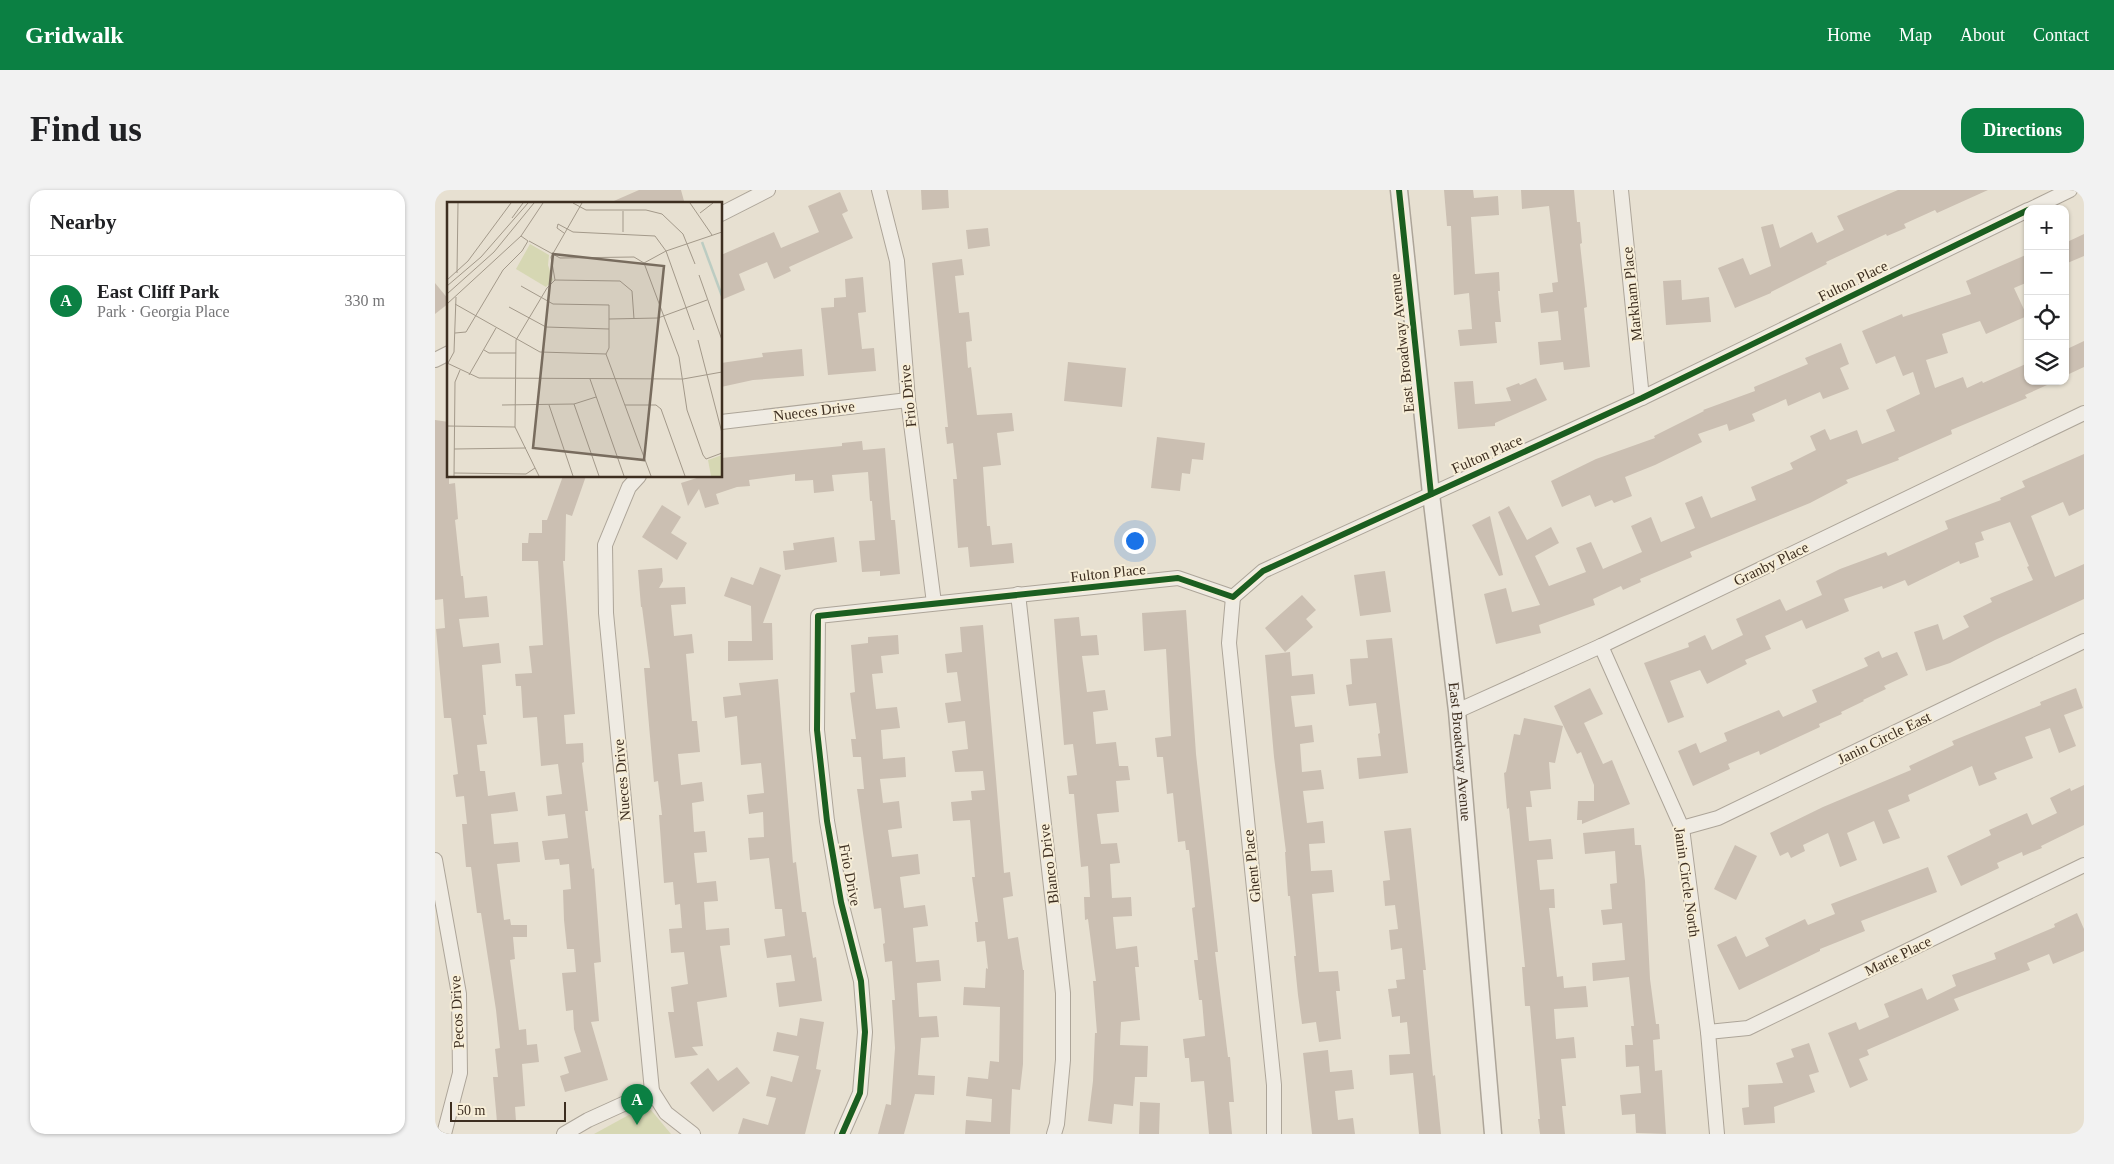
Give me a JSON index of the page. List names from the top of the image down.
{
  "streets": {
    "street": [
      "Fulton Place",
      "Markham Place",
      "East Broadway Avenue",
      "Frio Drive",
      "Nueces Drive",
      "Granby Place",
      "Janin Circle East",
      "Blanco Drive",
      "Ghent Place",
      "Janin Circle North",
      "Marie Place",
      "Pecos Drive"
    ]
  },
  "crossings": [
    ["Fulton Place", "Markham Place"],
    ["Fulton Place", "East Broadway Avenue"],
    ["Fulton Place", "Frio Drive"],
    ["Fulton Place", "Blanco Drive"],
    ["Fulton Place", "Ghent Place"],
    ["East Broadway Avenue", "Granby Place"],
    ["Frio Drive", "Nueces Drive"],
    ["Granby Place", "Janin Circle North"],
    ["Janin Circle East", "Janin Circle North"],
    ["Janin Circle North", "Marie Place"]
  ],
  "scale_bar": "50 m",
  "page": {
    "header": "Gridwalk",
    "nav": [
      "Home",
      "Map",
      "About",
      "Contact"
    ],
    "buttons": "Directions",
    "title": "Find us",
    "heading": "Nearby",
    "map_buttons": ["+", "−"],
    "list": [
      {
        "mark": "A",
        "name": "East Cliff Park",
        "note": "Park · Georgia Place",
        "value": "330 m"
      }
    ],
    "pins": "A",
    "scale": "50 m"
  }
}
